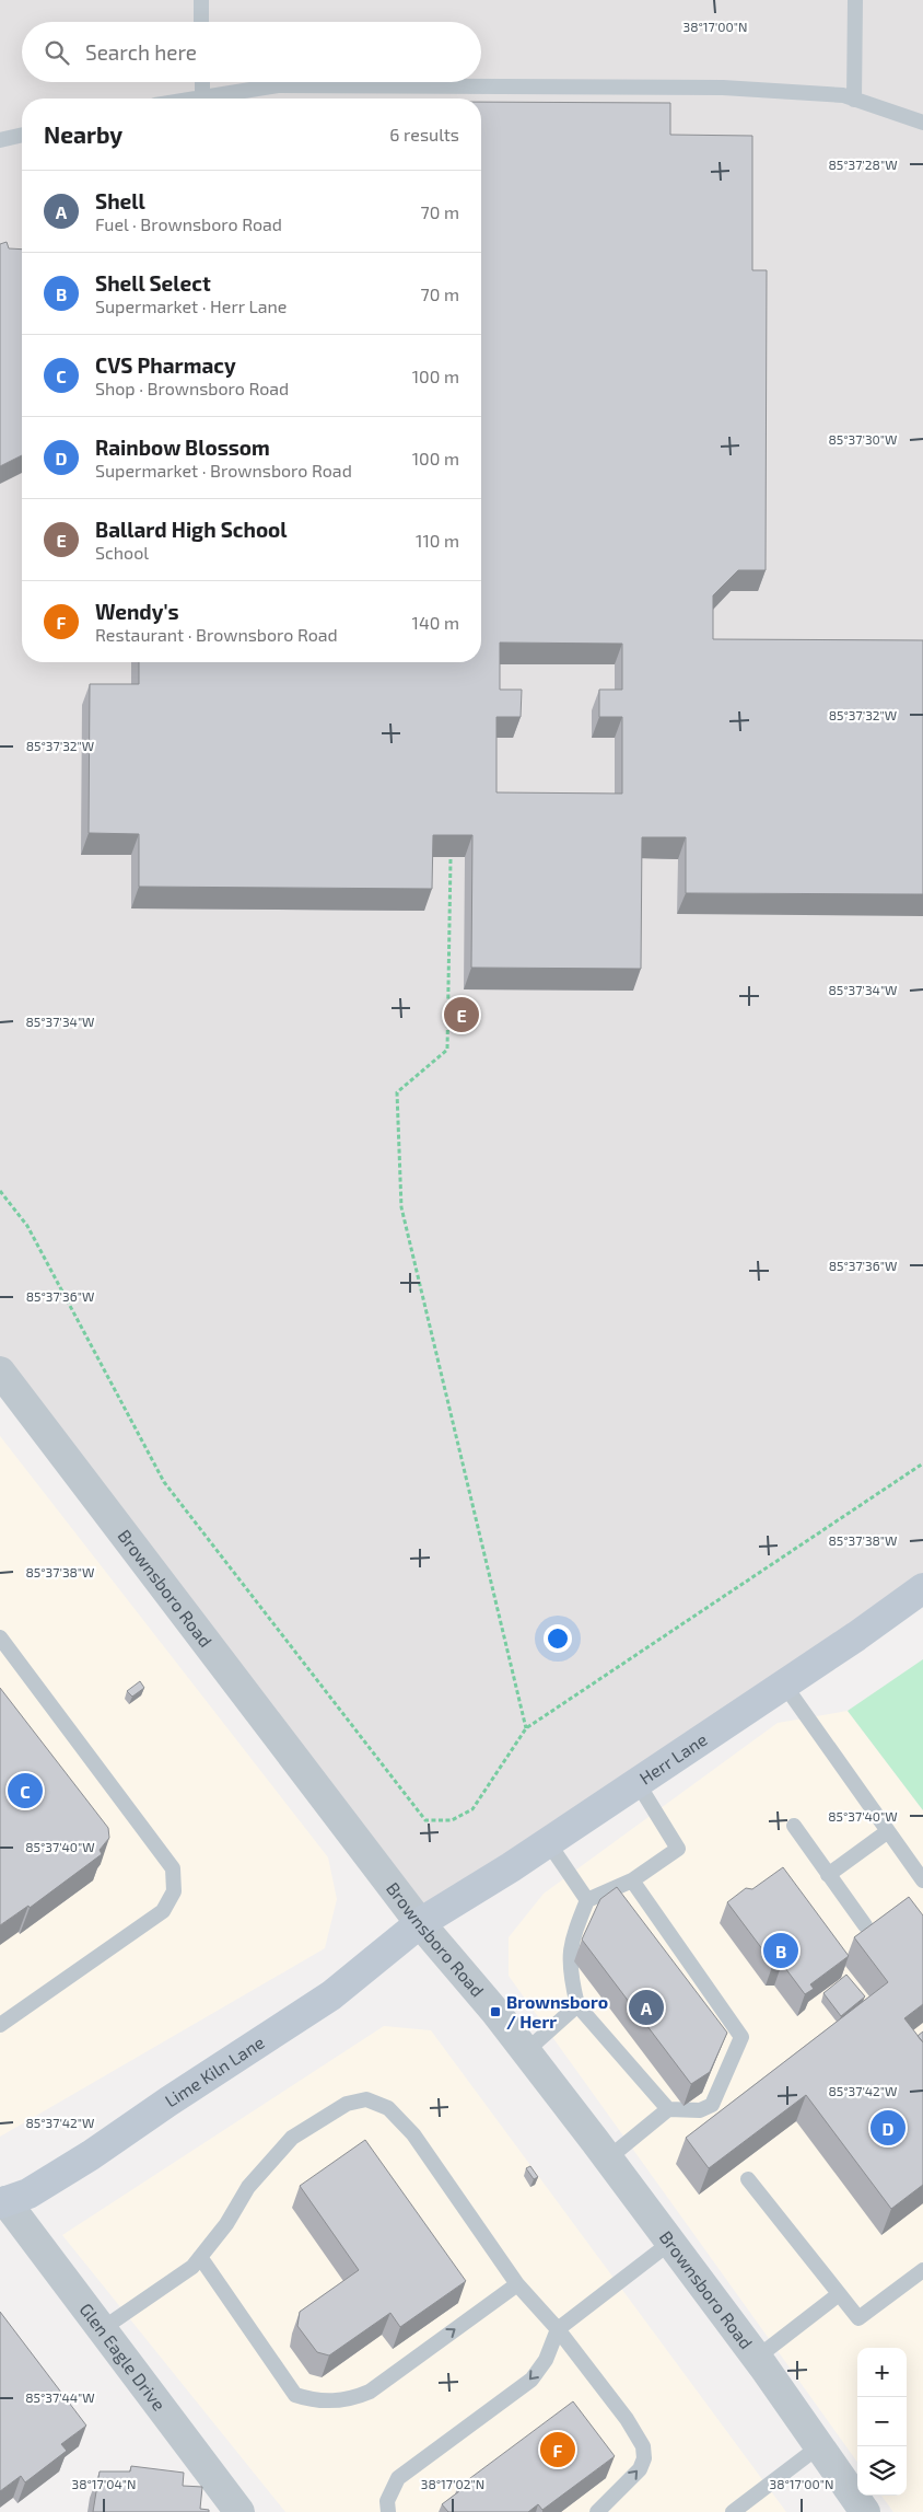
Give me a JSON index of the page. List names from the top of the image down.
{
  "streets": {
    "main road": ["Herr Lane", "Lime Kiln Lane"],
    "street": ["Brownsboro Road", "Glen Eagle Drive"]
  },
  "crossings": [
    ["Brownsboro Road", "Herr Lane"],
    ["Brownsboro Road", "Lime Kiln Lane"],
    ["Herr Lane", "Lime Kiln Lane"],
    ["Lime Kiln Lane", "Glen Eagle Drive"]
  ],
  "places": {
    "transit": ["Brownsboro / Herr"]
  },
  "page": {
    "search": "Search here",
    "heading": ["Nearby", "6 results"],
    "list": [
      {
        "mark": "A",
        "name": "Shell",
        "note": "Fuel · Brownsboro Road",
        "value": "70 m"
      },
      {
        "mark": "B",
        "name": "Shell Select",
        "note": "Supermarket · Herr Lane",
        "value": "70 m"
      },
      {
        "mark": "C",
        "name": "CVS Pharmacy",
        "note": "Shop · Brownsboro Road",
        "value": "100 m"
      },
      {
        "mark": "D",
        "name": "Rainbow Blossom",
        "note": "Supermarket · Brownsboro Road",
        "value": "100 m"
      },
      {
        "mark": "E",
        "name": "Ballard High School",
        "note": "School",
        "value": "110 m"
      },
      {
        "mark": "F",
        "name": "Wendy's",
        "note": "Restaurant · Brownsboro Road",
        "value": "140 m"
      }
    ],
    "pins": [
      "E",
      "C",
      "B",
      "A",
      "D",
      "F"
    ],
    "map_buttons": ["+", "−"]
  },
  "coordinates": [
    "38°17'00\"N",
    "85°37'28\"W",
    "85°37'30\"W",
    "85°37'32\"W",
    "85°37'34\"W",
    "85°37'36\"W",
    "85°37'38\"W",
    "85°37'40\"W",
    "85°37'42\"W",
    "85°37'44\"W",
    "38°17'04\"N",
    "38°17'02\"N"
  ]
}
